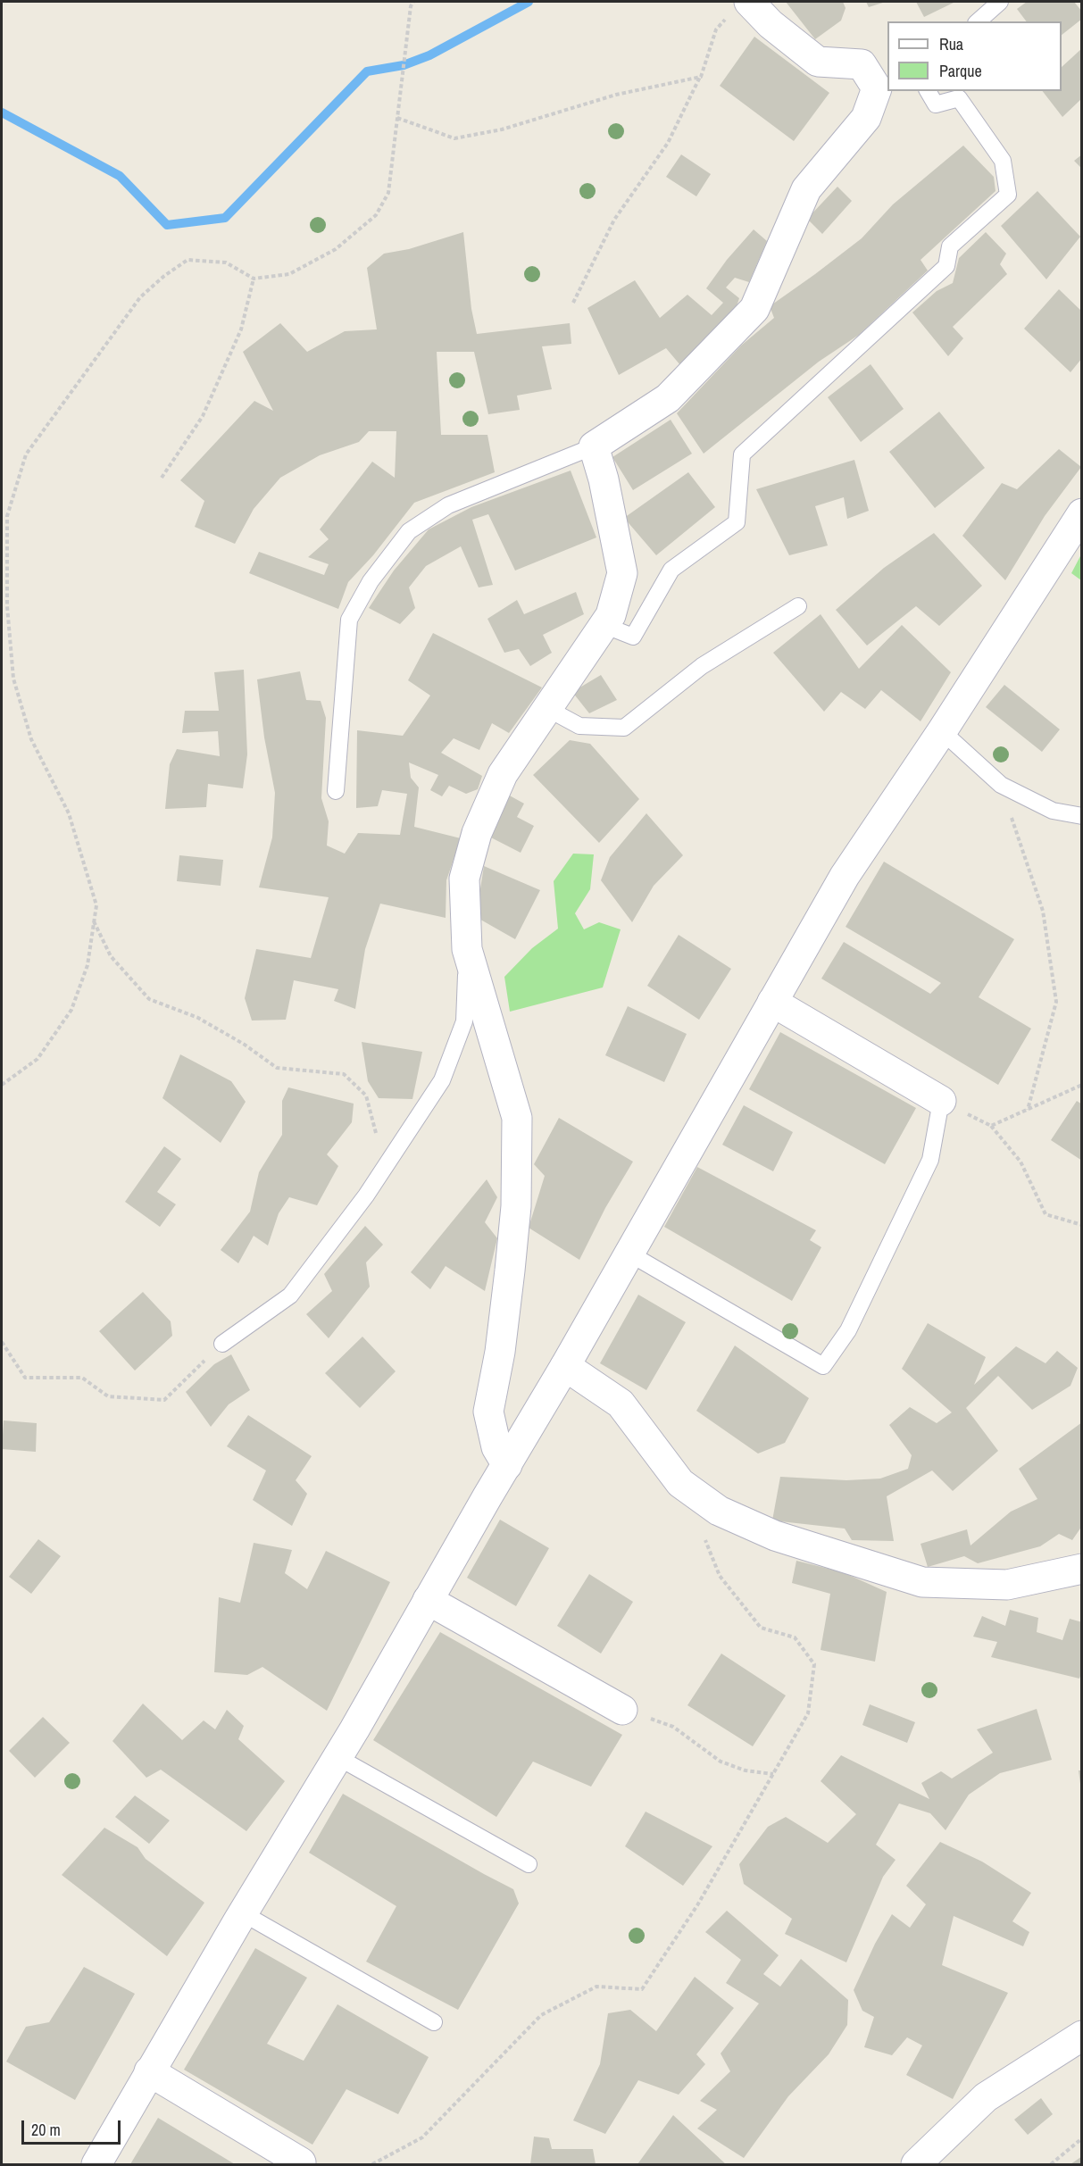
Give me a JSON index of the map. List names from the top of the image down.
{
  "legend": ["Rua", "Parque"],
  "scale_bar": "20 m"
}
